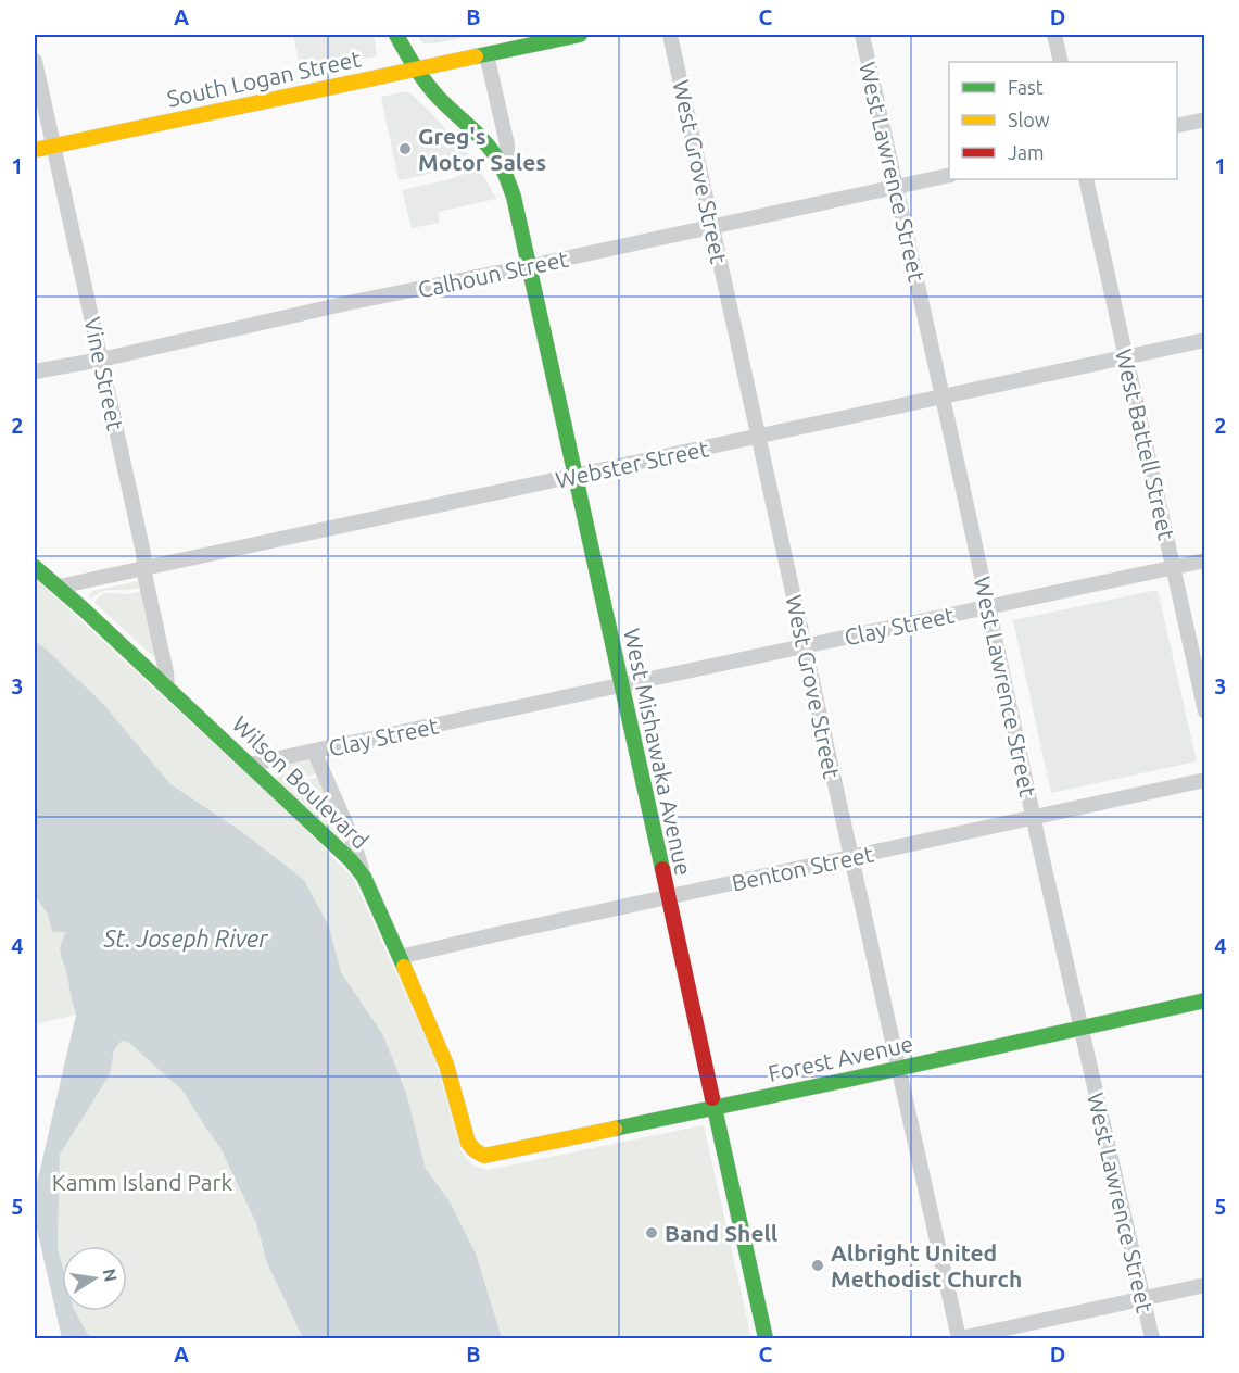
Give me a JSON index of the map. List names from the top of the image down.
{
  "streets": {
    "street": [
      "South Logan Street",
      "West Grove Street",
      "West Lawrence Street",
      "Calhoun Street",
      "Vine Street",
      "West Battell Street",
      "Webster Street",
      "Clay Street",
      "West Mishawaka Avenue",
      "Wilson Boulevard",
      "Benton Street",
      "Forest Avenue"
    ]
  },
  "crossings": [
    ["South Logan Street", "Vine Street"],
    ["South Logan Street", "West Mishawaka Avenue"],
    ["West Grove Street", "Calhoun Street"],
    ["West Grove Street", "Webster Street"],
    ["West Grove Street", "Clay Street"],
    ["West Grove Street", "Benton Street"],
    ["West Grove Street", "Forest Avenue"],
    ["West Lawrence Street", "Calhoun Street"],
    ["West Lawrence Street", "Webster Street"],
    ["West Lawrence Street", "Clay Street"],
    ["West Lawrence Street", "Benton Street"],
    ["West Lawrence Street", "Forest Avenue"],
    ["Calhoun Street", "Vine Street"],
    ["Calhoun Street", "West Mishawaka Avenue"],
    ["Vine Street", "Webster Street"],
    ["Vine Street", "Wilson Boulevard"],
    ["West Battell Street", "Webster Street"],
    ["West Battell Street", "Clay Street"],
    ["Webster Street", "West Mishawaka Avenue"],
    ["Webster Street", "Wilson Boulevard"],
    ["Clay Street", "West Mishawaka Avenue"],
    ["Clay Street", "Wilson Boulevard"],
    ["West Mishawaka Avenue", "Benton Street"],
    ["West Mishawaka Avenue", "Forest Avenue"],
    ["Wilson Boulevard", "Benton Street"],
    ["Wilson Boulevard", "Forest Avenue"]
  ],
  "water": ["St. Joseph River"],
  "parks": ["Kamm Island Park"],
  "places": ["Greg's Motor Sales", "Band Shell", "Albright United Methodist Church"],
  "legend": ["Fast", "Slow", "Jam"],
  "north": "right",
  "grid": {
    "columns": [
      "A",
      "B",
      "C",
      "D"
    ],
    "rows": [
      "1",
      "2",
      "3",
      "4",
      "5"
    ]
  }
}
